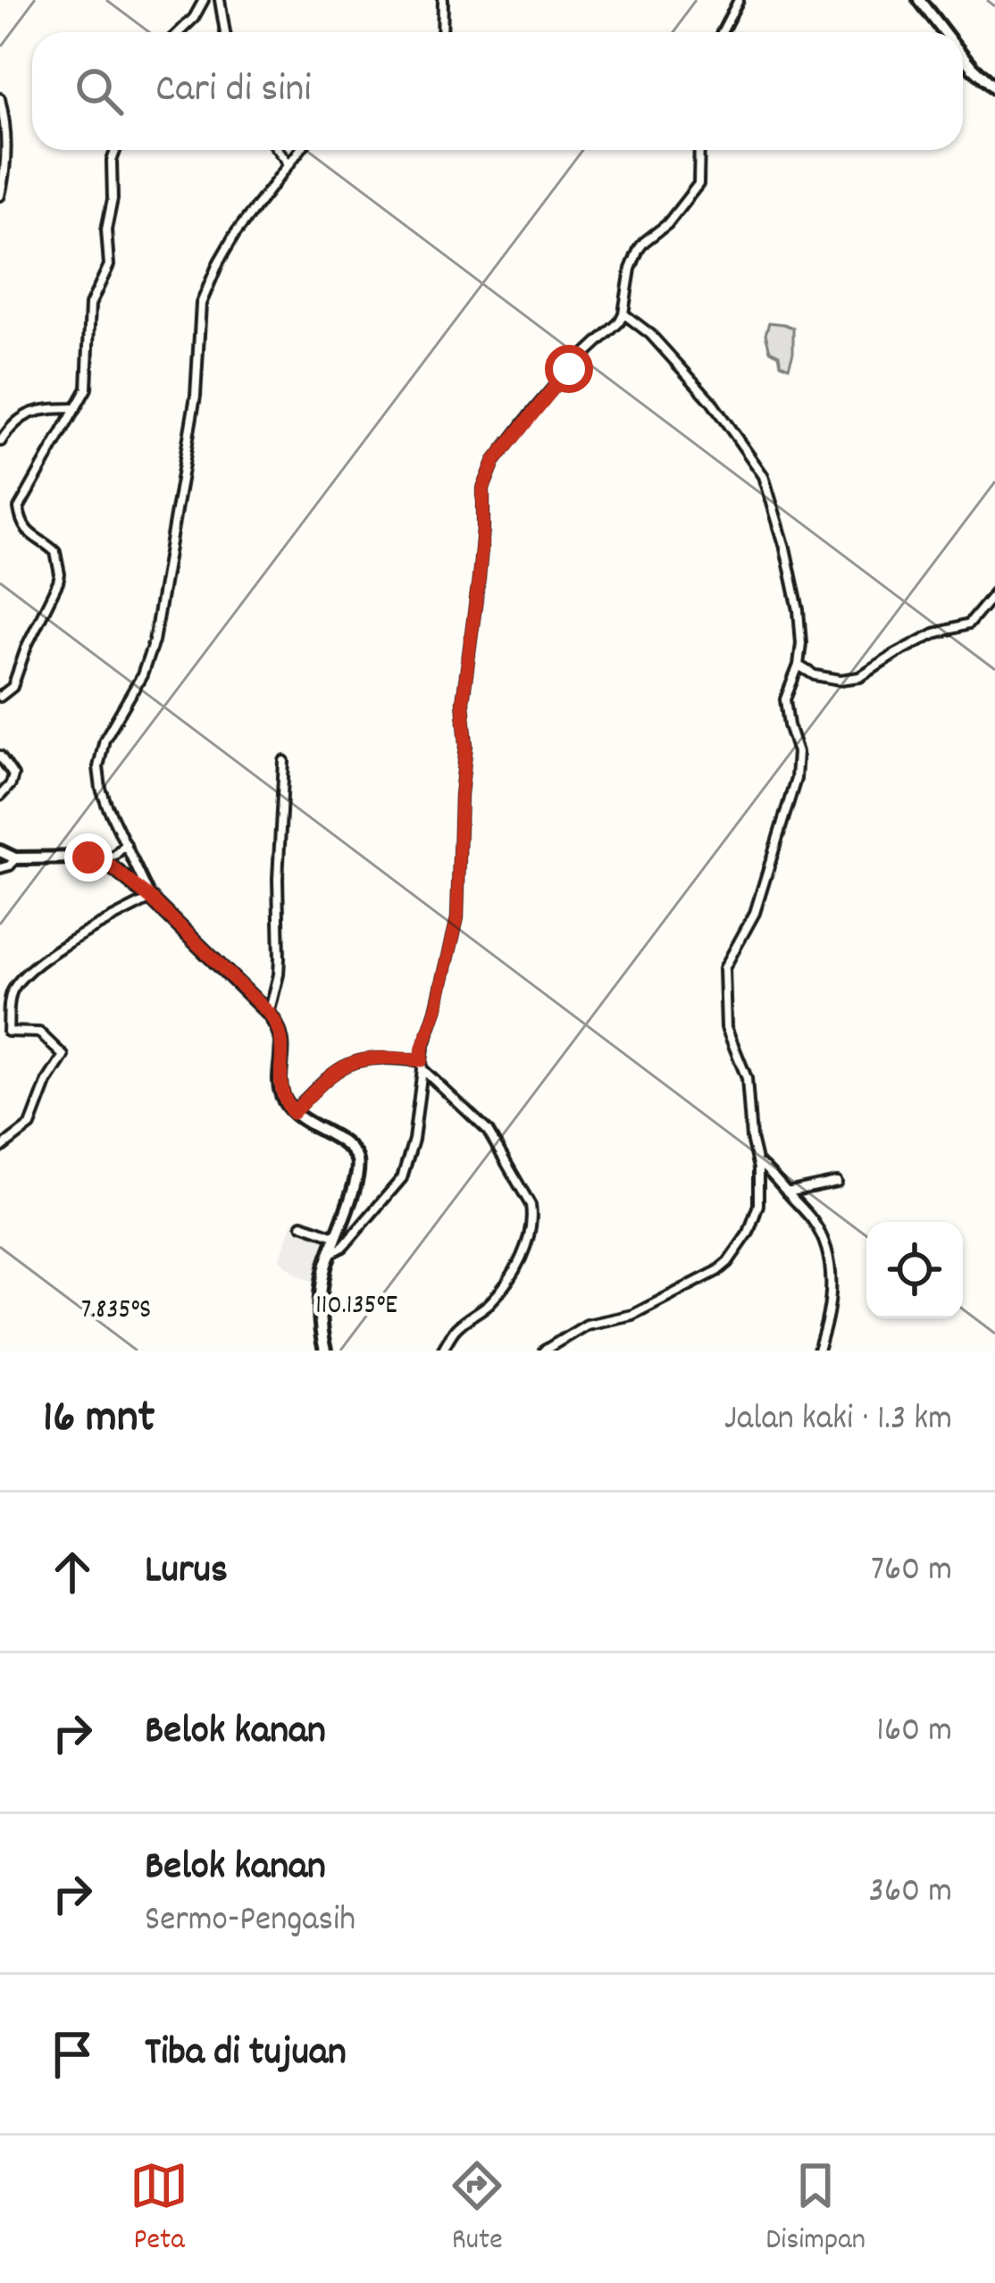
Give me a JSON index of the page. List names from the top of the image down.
{
  "page": {
    "search": "Cari di sini",
    "heading": ["16 mnt", "Jalan kaki · 1.3 km"],
    "list": [
      ["Lurus", "760 m"],
      ["Belok kanan", "160 m"],
      ["Belok kanan", "Sermo-Pengasih", "360 m"],
      "Tiba di tujuan"
    ],
    "nav": ["Peta", "Rute", "Disimpan"]
  },
  "coordinates": ["110.135°E", "7.835°S"]
}
